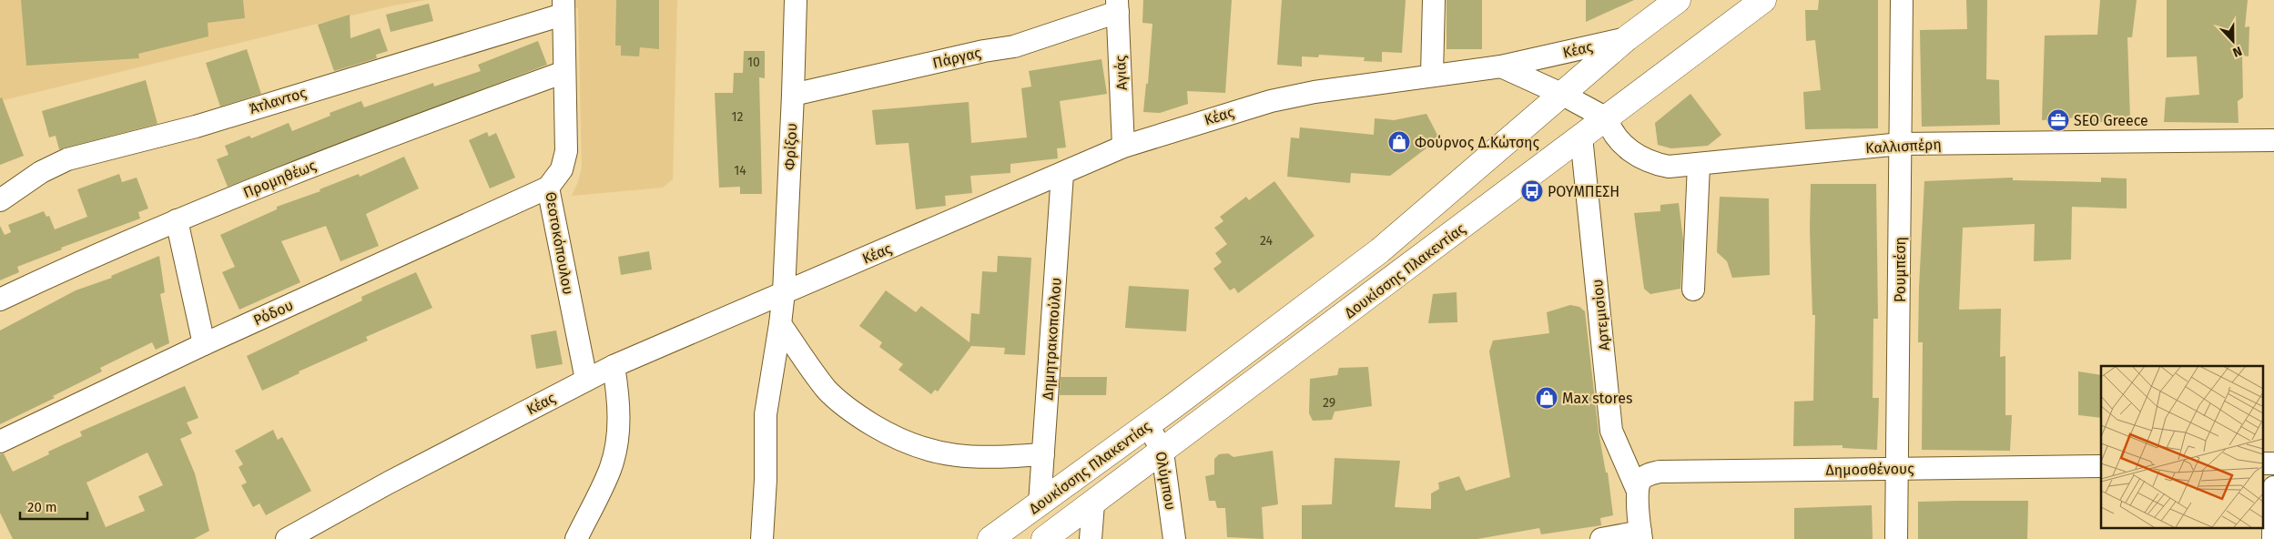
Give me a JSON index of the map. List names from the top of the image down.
{
  "streets": {
    "main road": ["Δουκίσσης Πλακεντίας"],
    "street": [
      "Κέας",
      "Πάργας",
      "Αγιάς",
      "Άτλαντος",
      "Καλλισπέρη",
      "Φρίξου",
      "Προμηθέως",
      "Θεοτοκόπουλου",
      "Ρουμπέση",
      "Ρόδου",
      "Αρτεμισίου",
      "Δημητρακοπούλου",
      "Δημοσθένους",
      "Ολύμπου"
    ]
  },
  "crossings": [
    ["Κέας", "Αγιάς"],
    ["Κέας", "Φρίξου"],
    ["Κέας", "Θεοτοκόπουλου"],
    ["Κέας", "Δουκίσσης Πλακεντίας"],
    ["Κέας", "Δημητρακοπούλου"],
    ["Πάργας", "Αγιάς"],
    ["Πάργας", "Φρίξου"],
    ["Άτλαντος", "Θεοτοκόπουλου"],
    ["Καλλισπέρη", "Ρουμπέση"],
    ["Καλλισπέρη", "Δουκίσσης Πλακεντίας"],
    ["Προμηθέως", "Θεοτοκόπουλου"],
    ["Θεοτοκόπουλου", "Ρόδου"],
    ["Ρουμπέση", "Δημοσθένους"],
    ["Δουκίσσης Πλακεντίας", "Αρτεμισίου"],
    ["Δουκίσσης Πλακεντίας", "Δημητρακοπούλου"],
    ["Δουκίσσης Πλακεντίας", "Ολύμπου"],
    ["Αρτεμισίου", "Δημοσθένους"]
  ],
  "places": {
    "office": ["SEO Greece"],
    "shop": ["Φούρνος Δ.Κώτσης", "Max stores"],
    "bus stop": ["ΡΟΥΜΠΕΣΗ"]
  },
  "house_numbers": [
    "10",
    "12",
    "14",
    "24",
    "29"
  ],
  "scale_bar": "20 m",
  "north": "bottom"
}
